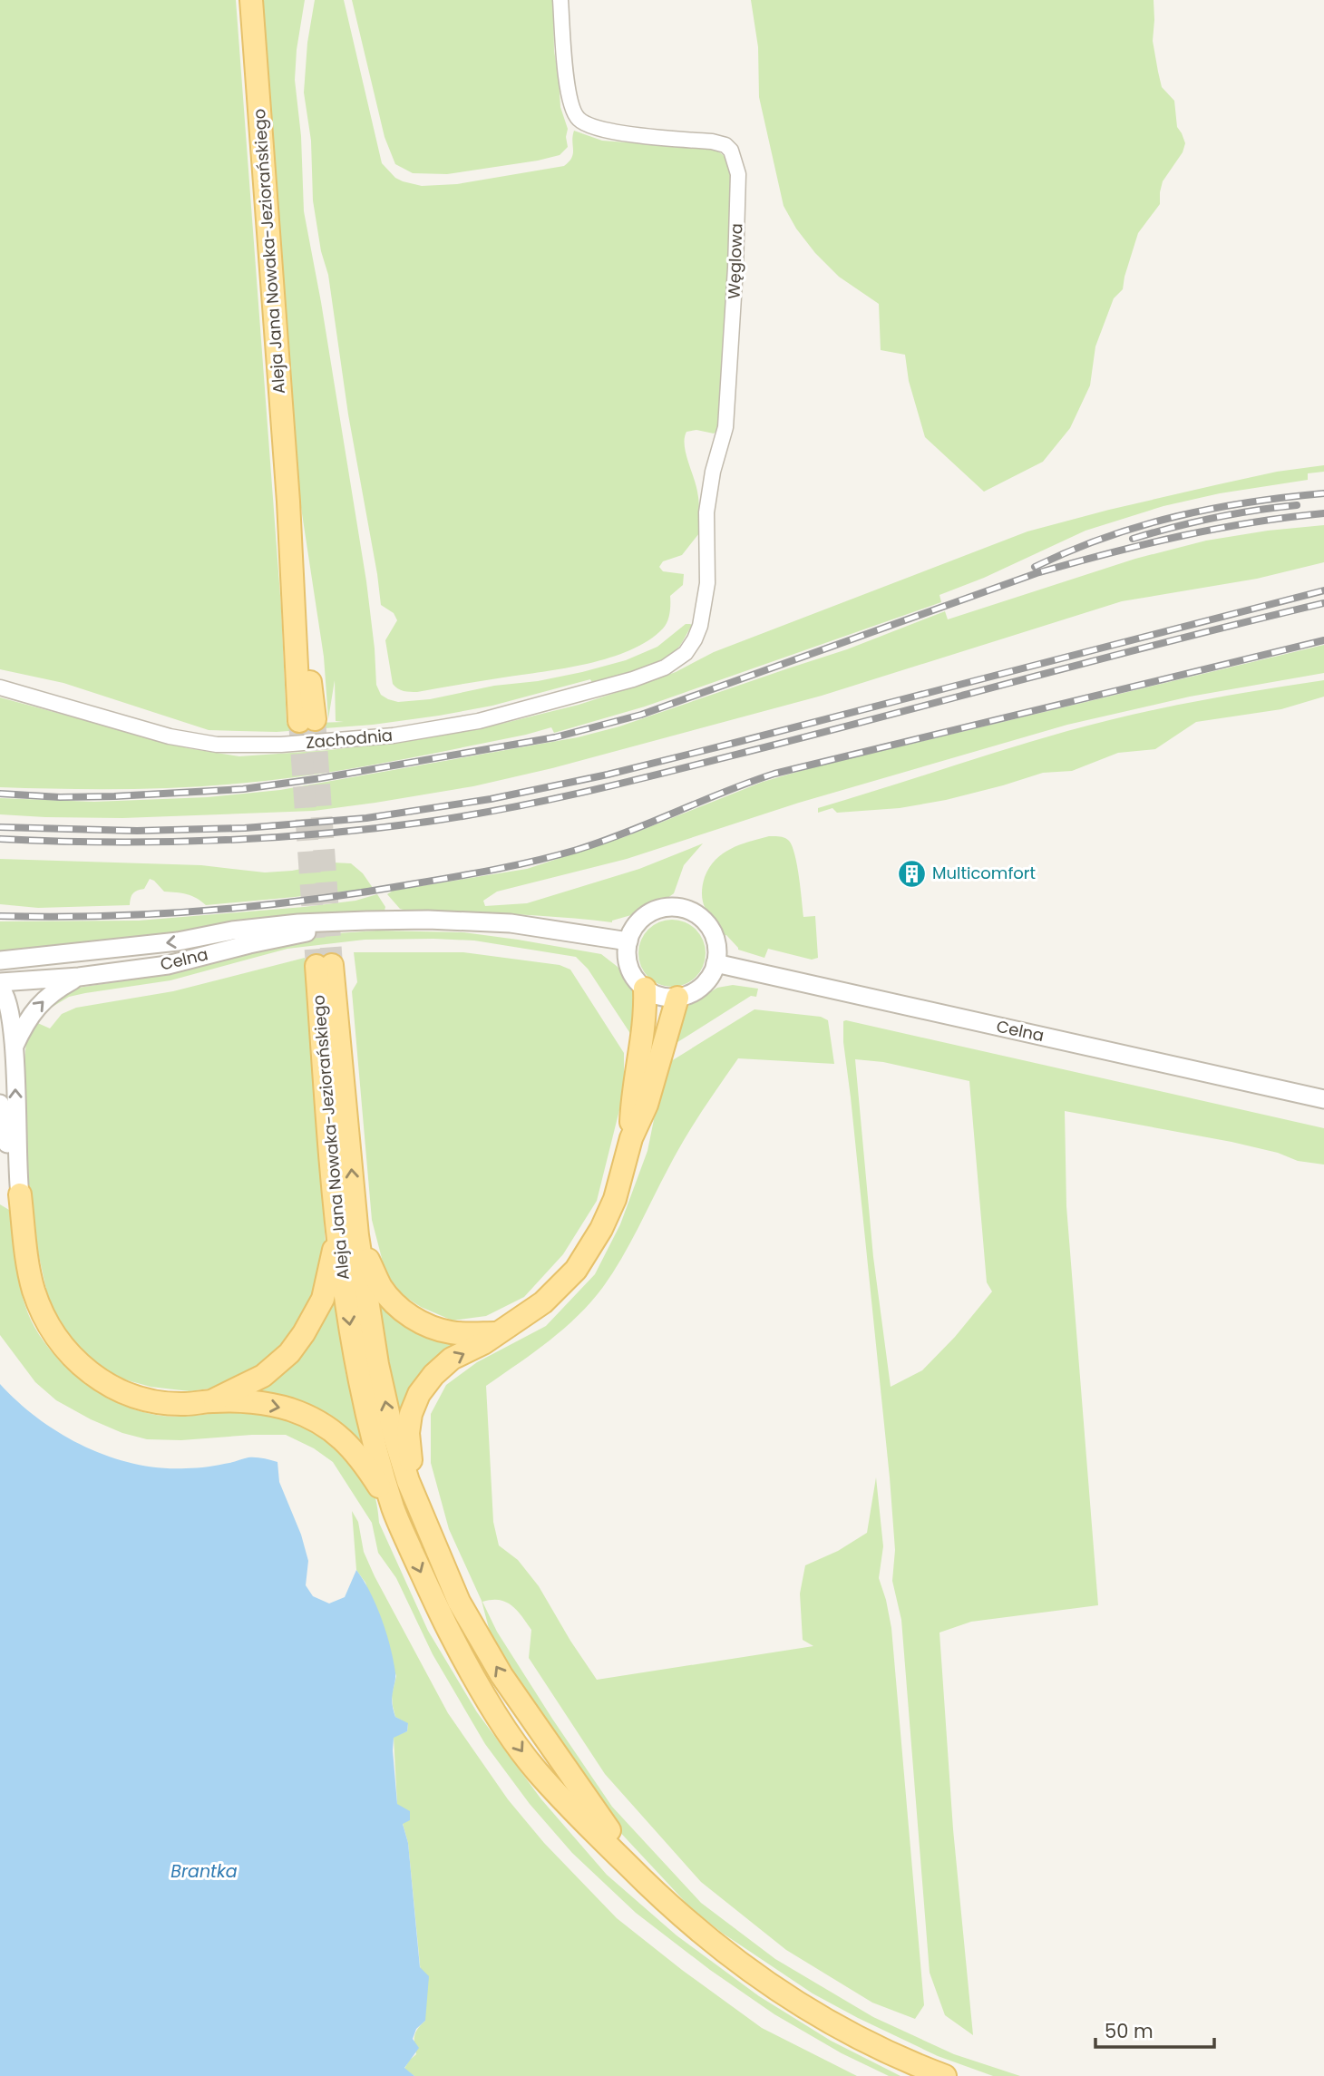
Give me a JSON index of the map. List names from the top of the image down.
{
  "streets": {
    "main road": ["Aleja Jana Nowaka-Jeziorańskiego"],
    "street": ["Węglowa", "Zachodnia", "Celna"]
  },
  "crossings": [
    ["Węglowa", "Zachodnia"]
  ],
  "water": ["Brantka"],
  "places": {
    "building": ["Multicomfort"]
  },
  "scale_bar": "50 m"
}
